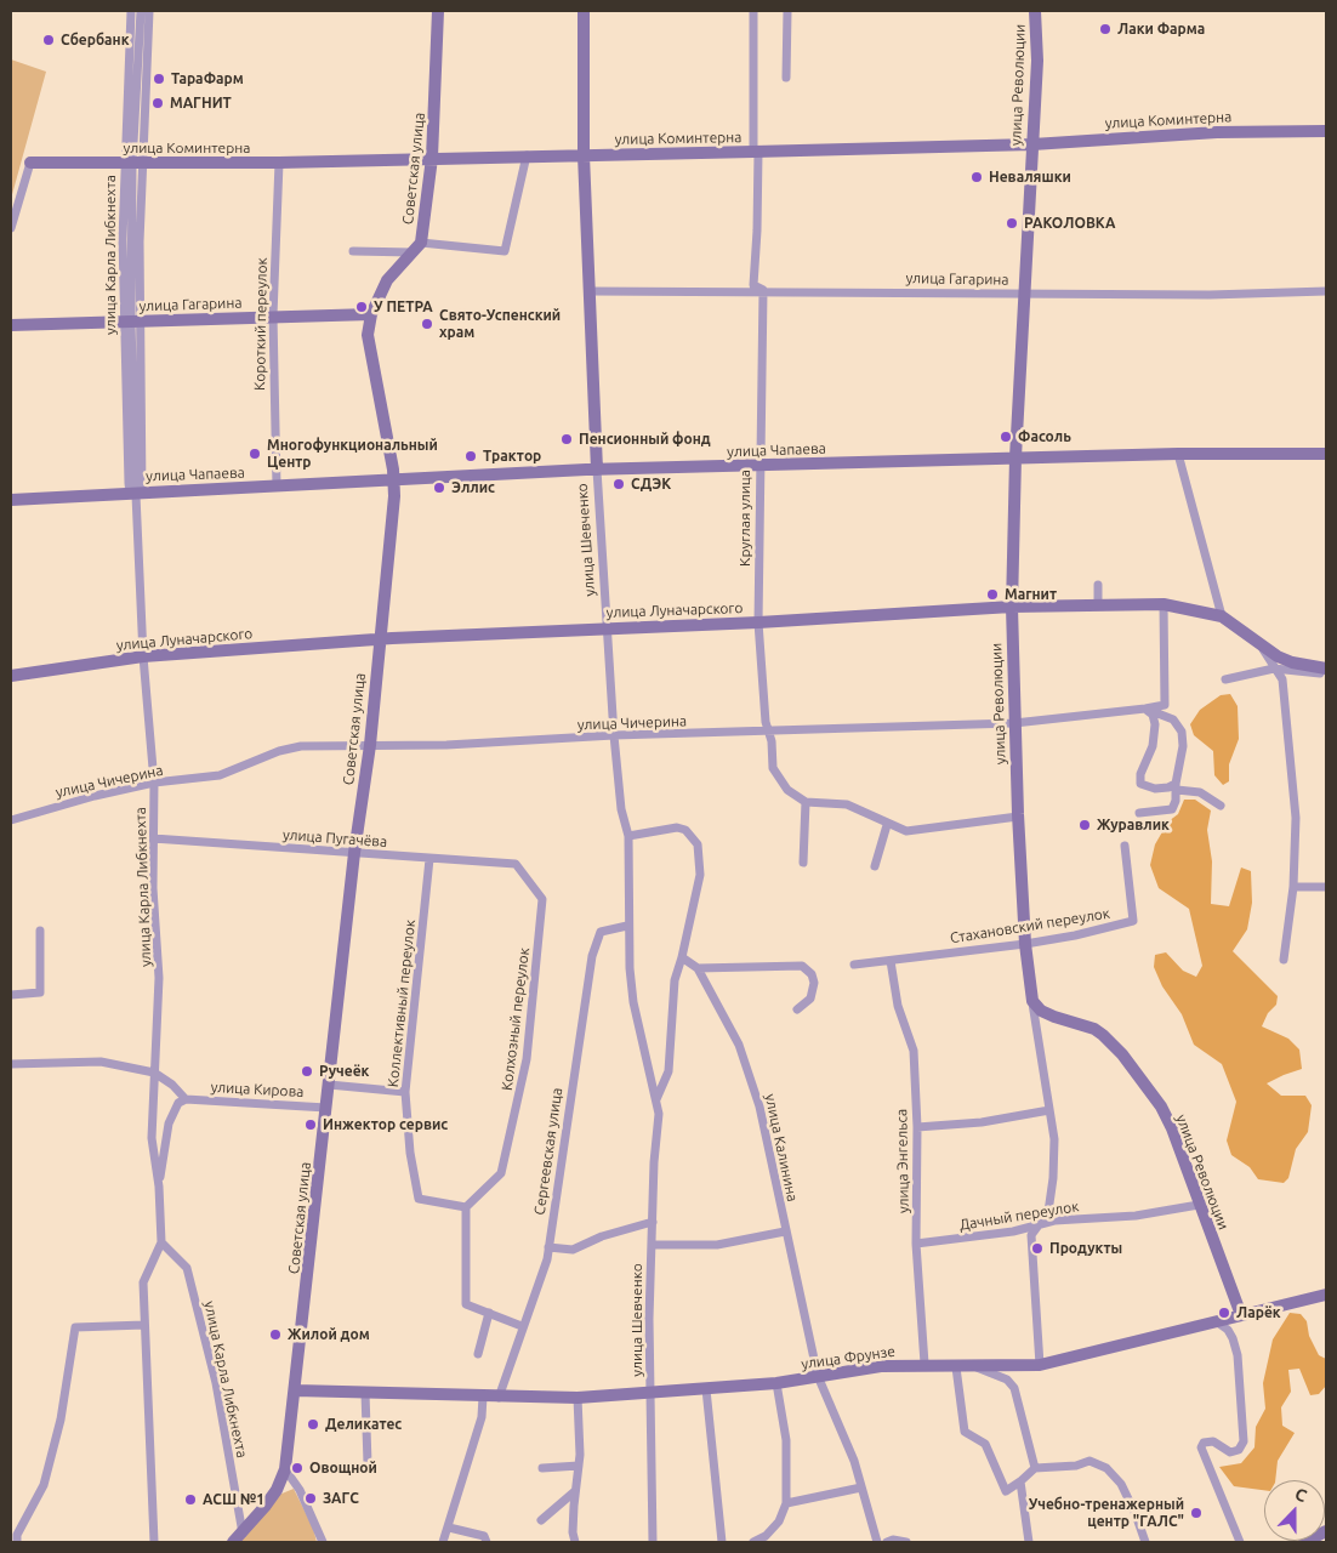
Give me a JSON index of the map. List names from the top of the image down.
{
  "streets": {
    "street": [
      "улица Революции",
      "улица Коминтерна",
      "Советская улица",
      "улица Карла Либкнехта",
      "улица Гагарина",
      "Короткий переулок",
      "улица Чапаева",
      "Круглая улица",
      "улица Шевченко",
      "улица Луначарского",
      "улица Чичерина",
      "улица Пугачёва",
      "Стахановский переулок",
      "Коллективный переулок",
      "Колхозный переулок",
      "улица Кирова",
      "улица Калинина",
      "Сергеевская улица",
      "улица Энгельса",
      "Дачный переулок",
      "улица Фрунзе"
    ]
  },
  "crossings": [
    ["улица Революции", "улица Коминтерна"],
    ["улица Революции", "улица Гагарина"],
    ["улица Революции", "улица Чапаева"],
    ["улица Революции", "улица Луначарского"],
    ["улица Революции", "улица Чичерина"],
    ["улица Революции", "Стахановский переулок"],
    ["улица Революции", "Дачный переулок"],
    ["улица Революции", "улица Фрунзе"],
    ["улица Коминтерна", "Советская улица"],
    ["улица Коминтерна", "улица Карла Либкнехта"],
    ["улица Коминтерна", "Короткий переулок"],
    ["улица Коминтерна", "Круглая улица"],
    ["улица Коминтерна", "улица Шевченко"],
    ["Советская улица", "улица Карла Либкнехта"],
    ["Советская улица", "улица Гагарина"],
    ["Советская улица", "улица Чапаева"],
    ["Советская улица", "улица Луначарского"],
    ["Советская улица", "улица Чичерина"],
    ["Советская улица", "улица Пугачёва"],
    ["Советская улица", "улица Кирова"],
    ["Советская улица", "улица Фрунзе"],
    ["улица Карла Либкнехта", "улица Гагарина"],
    ["улица Карла Либкнехта", "улица Чапаева"],
    ["улица Карла Либкнехта", "улица Луначарского"],
    ["улица Карла Либкнехта", "улица Чичерина"],
    ["улица Карла Либкнехта", "улица Пугачёва"],
    ["улица Гагарина", "Короткий переулок"],
    ["улица Гагарина", "Круглая улица"],
    ["улица Гагарина", "улица Шевченко"],
    ["Короткий переулок", "улица Чапаева"],
    ["улица Чапаева", "Круглая улица"],
    ["улица Чапаева", "улица Шевченко"],
    ["Круглая улица", "улица Луначарского"],
    ["Круглая улица", "улица Чичерина"],
    ["улица Шевченко", "улица Луначарского"],
    ["улица Шевченко", "улица Чичерина"],
    ["улица Шевченко", "улица Калинина"],
    ["улица Шевченко", "Сергеевская улица"],
    ["улица Шевченко", "улица Фрунзе"],
    ["улица Пугачёва", "Коллективный переулок"],
    ["улица Пугачёва", "Колхозный переулок"],
    ["Стахановский переулок", "улица Энгельса"],
    ["Коллективный переулок", "Колхозный переулок"],
    ["улица Калинина", "улица Фрунзе"],
    ["Сергеевская улица", "улица Фрунзе"],
    ["улица Энгельса", "Дачный переулок"],
    ["улица Энгельса", "улица Фрунзе"]
  ],
  "places": [
    "Лаки Фарма",
    "Сбербанк",
    "ТараФарм",
    "МАГНИТ",
    "Неваляшки",
    "РАКОЛОВКА",
    "У ПЕТРА",
    "Свято-Успенский храм",
    "Фасоль",
    "Пенсионный фонд",
    "Многофункциональный Центр",
    "Трактор",
    "СДЭК",
    "Эллис",
    "Магнит",
    "Журавлик",
    "Ручеёк",
    "Инжектор сервис",
    "Продукты",
    "Ларёк",
    "Жилой дом",
    "Деликатес",
    "Овощной",
    "ЗАГС",
    "АСШ №1",
    "Учебно-тренажерный центр \"ГАЛС\""
  ],
  "north": "top"
}
